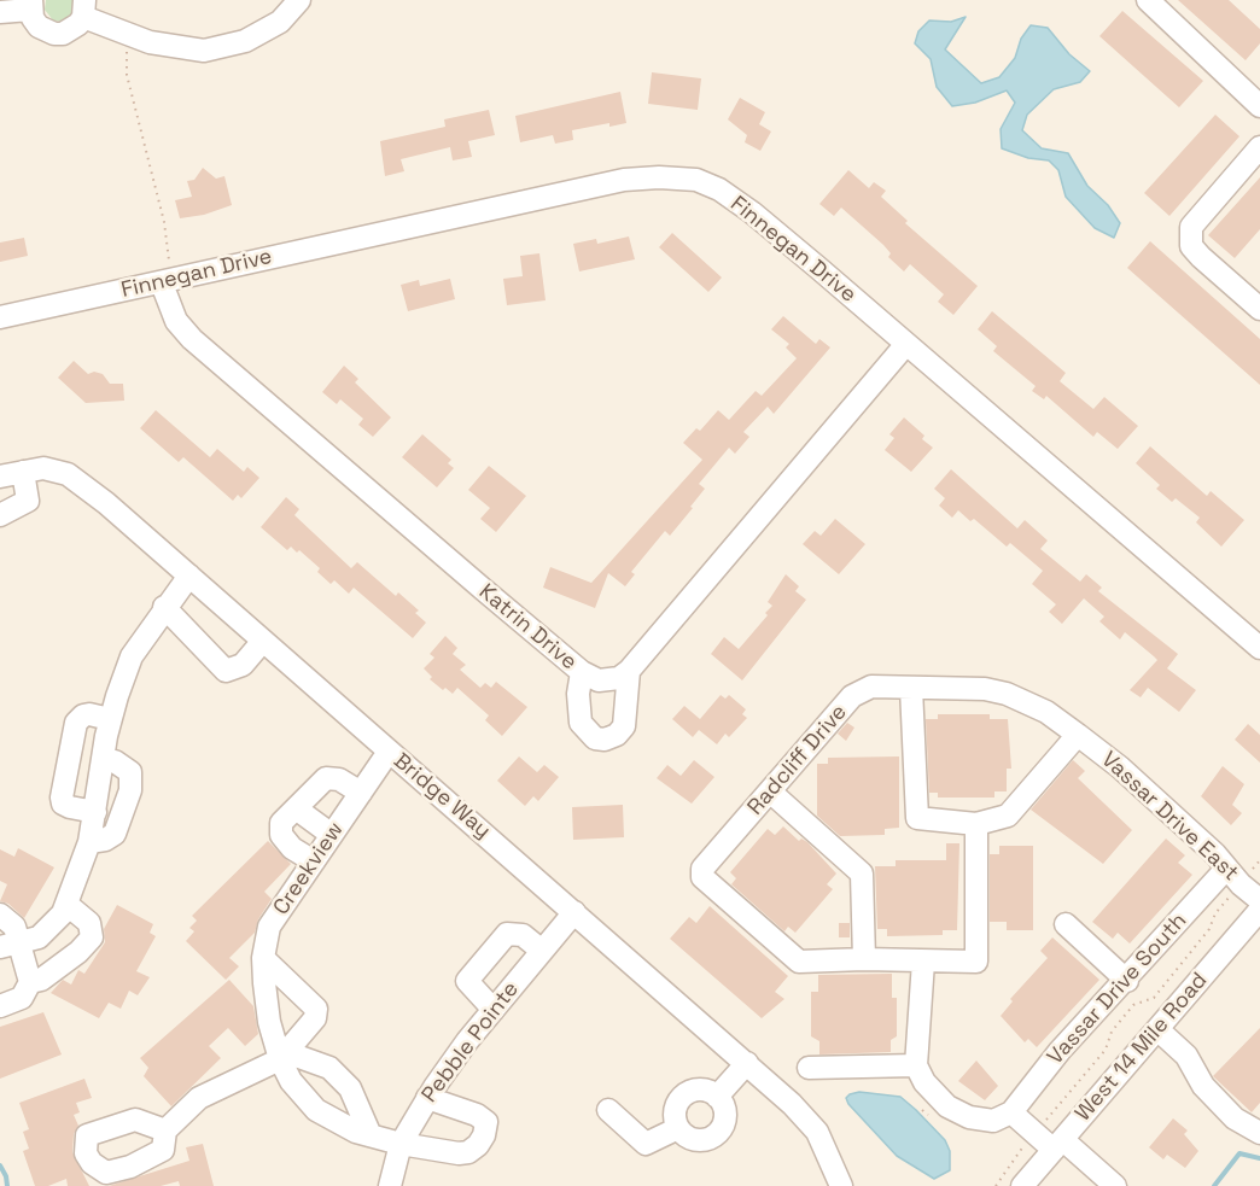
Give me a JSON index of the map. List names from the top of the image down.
{
  "streets": {
    "street": [
      "Finnegan Drive",
      "Katrin Drive",
      "Radcliff Drive",
      "Bridge Way",
      "Vassar Drive East",
      "Creekview",
      "Vassar Drive South",
      "Pebble Pointe",
      "West 14 Mile Road"
    ]
  },
  "crossings": [
    ["Finnegan Drive", "Katrin Drive"],
    ["Radcliff Drive", "Vassar Drive East"],
    ["Bridge Way", "Creekview"],
    ["Bridge Way", "Pebble Pointe"],
    ["Vassar Drive East", "Vassar Drive South"],
    ["Creekview", "Pebble Pointe"]
  ]
}
